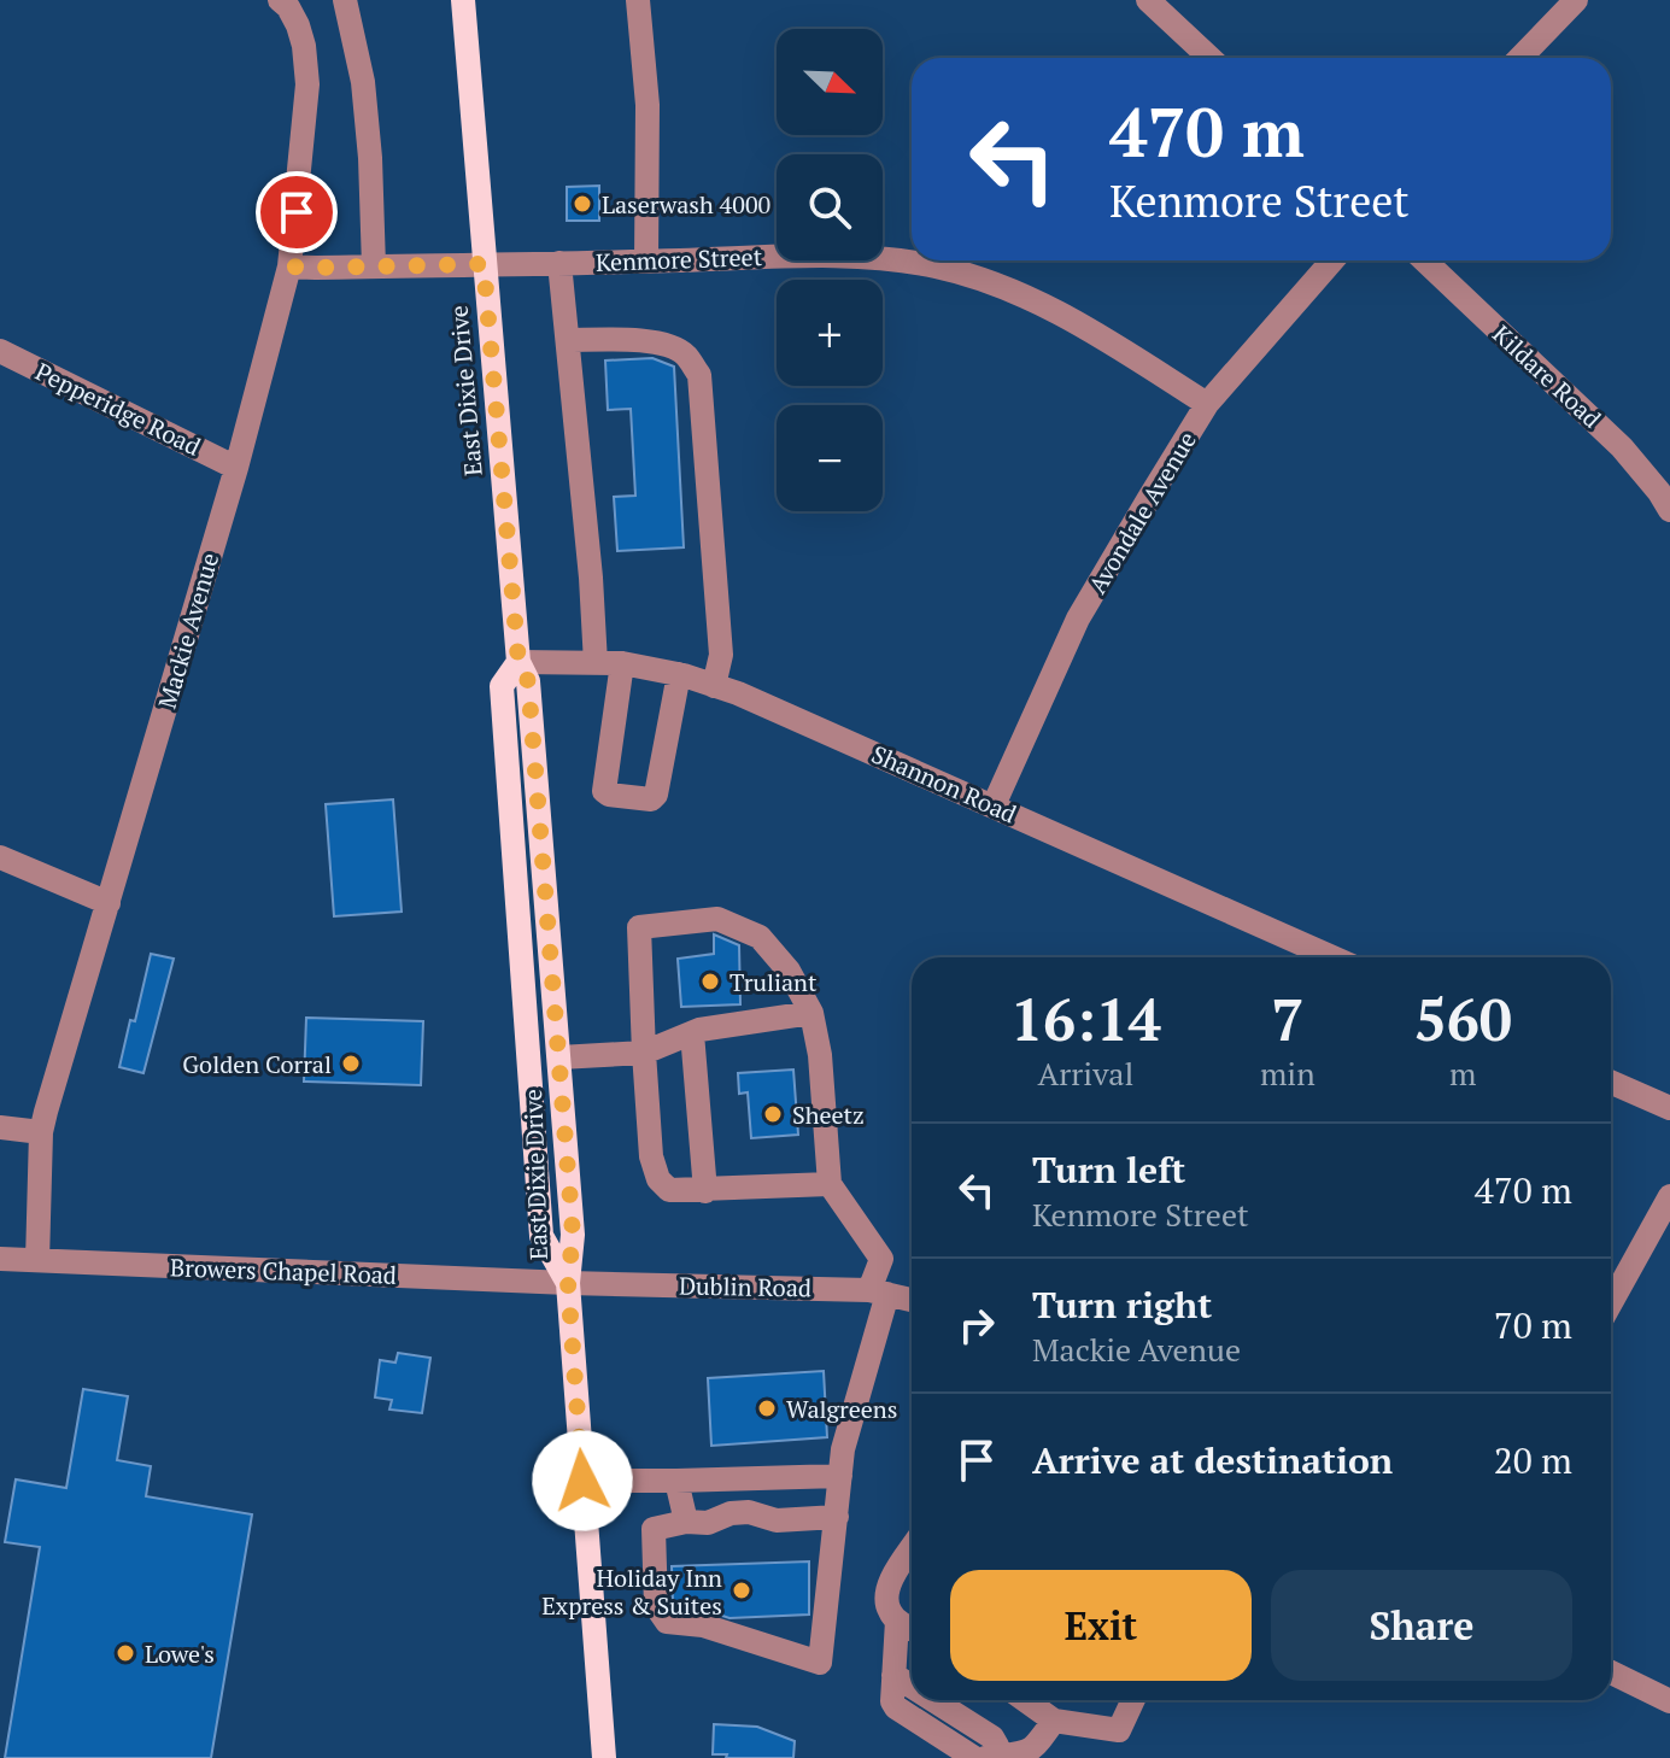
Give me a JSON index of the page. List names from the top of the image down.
{
  "streets": {
    "main road": ["East Dixie Drive"],
    "street": [
      "Kenmore Street",
      "Kildare Road",
      "Pepperidge Road",
      "Avondale Avenue",
      "Mackie Avenue",
      "Shannon Road",
      "Browers Chapel Road",
      "Dublin Road"
    ]
  },
  "crossings": [
    ["Kenmore Street", "East Dixie Drive"],
    ["Kenmore Street", "Avondale Avenue"],
    ["Kenmore Street", "Mackie Avenue"],
    ["East Dixie Drive", "Shannon Road"],
    ["East Dixie Drive", "Browers Chapel Road"],
    ["East Dixie Drive", "Dublin Road"],
    ["Pepperidge Road", "Mackie Avenue"],
    ["Avondale Avenue", "Shannon Road"],
    ["Mackie Avenue", "Browers Chapel Road"],
    ["Browers Chapel Road", "Dublin Road"]
  ],
  "places": [
    "Laserwash 4000",
    "Truliant",
    "Golden Corral",
    "Sheetz",
    "Walgreens",
    "Holiday Inn Express & Suites",
    "Lowe's"
  ],
  "north": "bottom right",
  "page": {
    "map_buttons": ["+", "−"],
    "turn": ["470 m", "Kenmore Street"],
    "eta": [
      "16:14",
      "Arrival",
      "7",
      "min",
      "560",
      "m"
    ],
    "list": [
      {
        "name": "Turn left",
        "note": "Kenmore Street",
        "value": "470 m"
      },
      {
        "name": "Turn right",
        "note": "Mackie Avenue",
        "value": "70 m"
      },
      {
        "name": "Arrive at destination",
        "value": "20 m"
      }
    ],
    "buttons": ["Exit", "Share"]
  }
}
